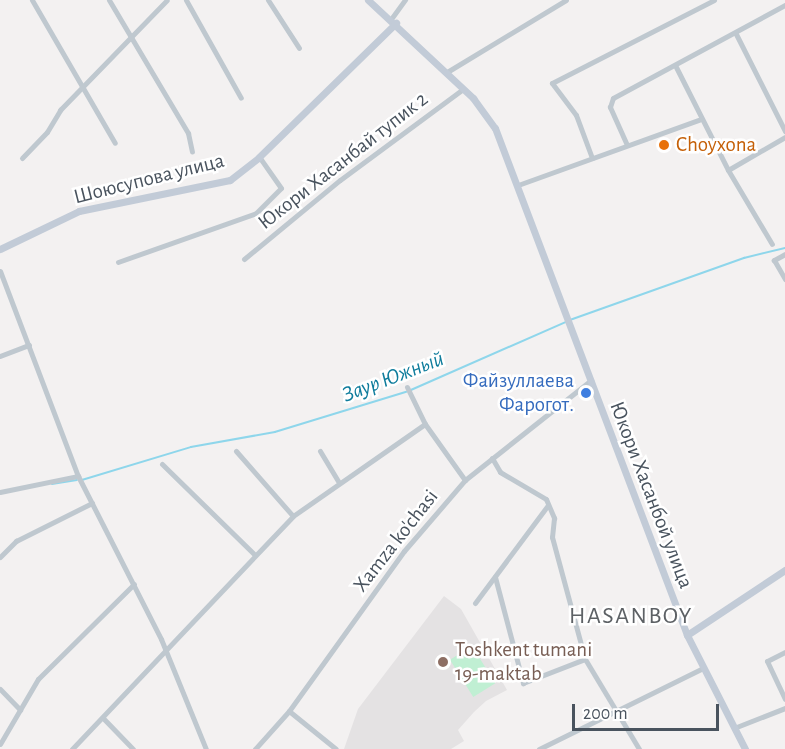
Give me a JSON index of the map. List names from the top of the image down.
{
  "streets": {
    "street": [
      "Юкори Хасанбай тупик 2",
      "Шоюсупова улица",
      "Юкори Хасанбой улица",
      "Xamza ko'chasi"
    ]
  },
  "crossings": [
    ["Юкори Хасанбай тупик 2", "Юкори Хасанбой улица"],
    ["Шоюсупова улица", "Юкори Хасанбой улица"],
    ["Юкори Хасанбой улица", "Xamza ko'chasi"]
  ],
  "districts": ["HASANBOY"],
  "water": ["Заур Южный"],
  "places": ["Choyxona", "Файзуллаева Фарогот.", "Toshkent tumani 19-maktab"],
  "scale_bar": "200 m"
}
